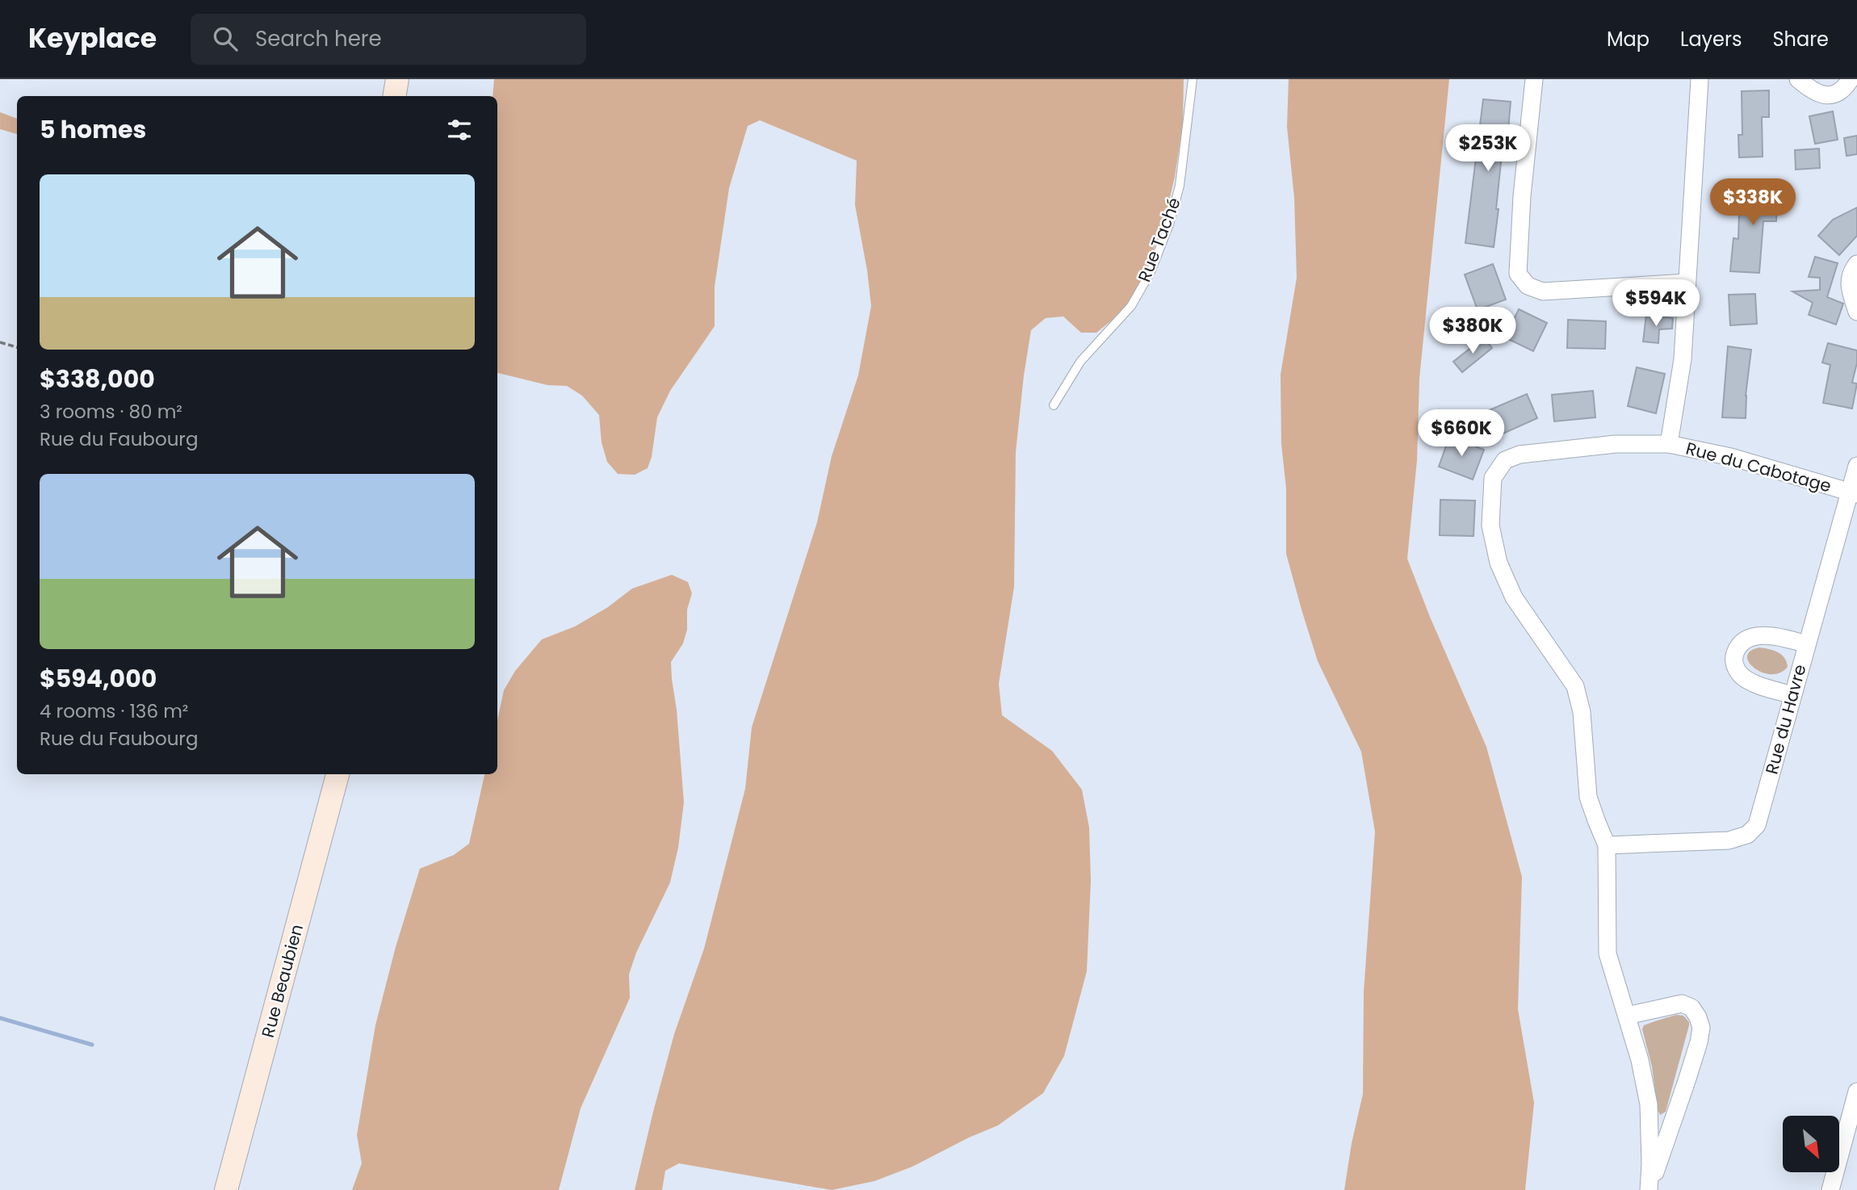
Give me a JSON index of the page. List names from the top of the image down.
{
  "streets": {
    "main road": ["Rue Beaubien"],
    "street": ["Rue du Cabotage", "Rue du Havre"],
    "lane": ["Rue Taché"]
  },
  "crossings": [
    ["Rue du Cabotage", "Rue du Havre"]
  ],
  "north": "bottom right",
  "page": {
    "header": "Keyplace",
    "search": "Search here",
    "nav": ["Map", "Layers", "Share"],
    "heading": "5 homes",
    "price": [
      "$253K",
      "$338K",
      "$594K",
      "$380K",
      "$660K"
    ],
    "list": [
      {
        "name": "$338,000",
        "note": "3 rooms · 80 m² · Rue du Faubourg"
      },
      {
        "name": "$594,000",
        "note": "4 rooms · 136 m² · Rue du Faubourg"
      }
    ]
  }
}
